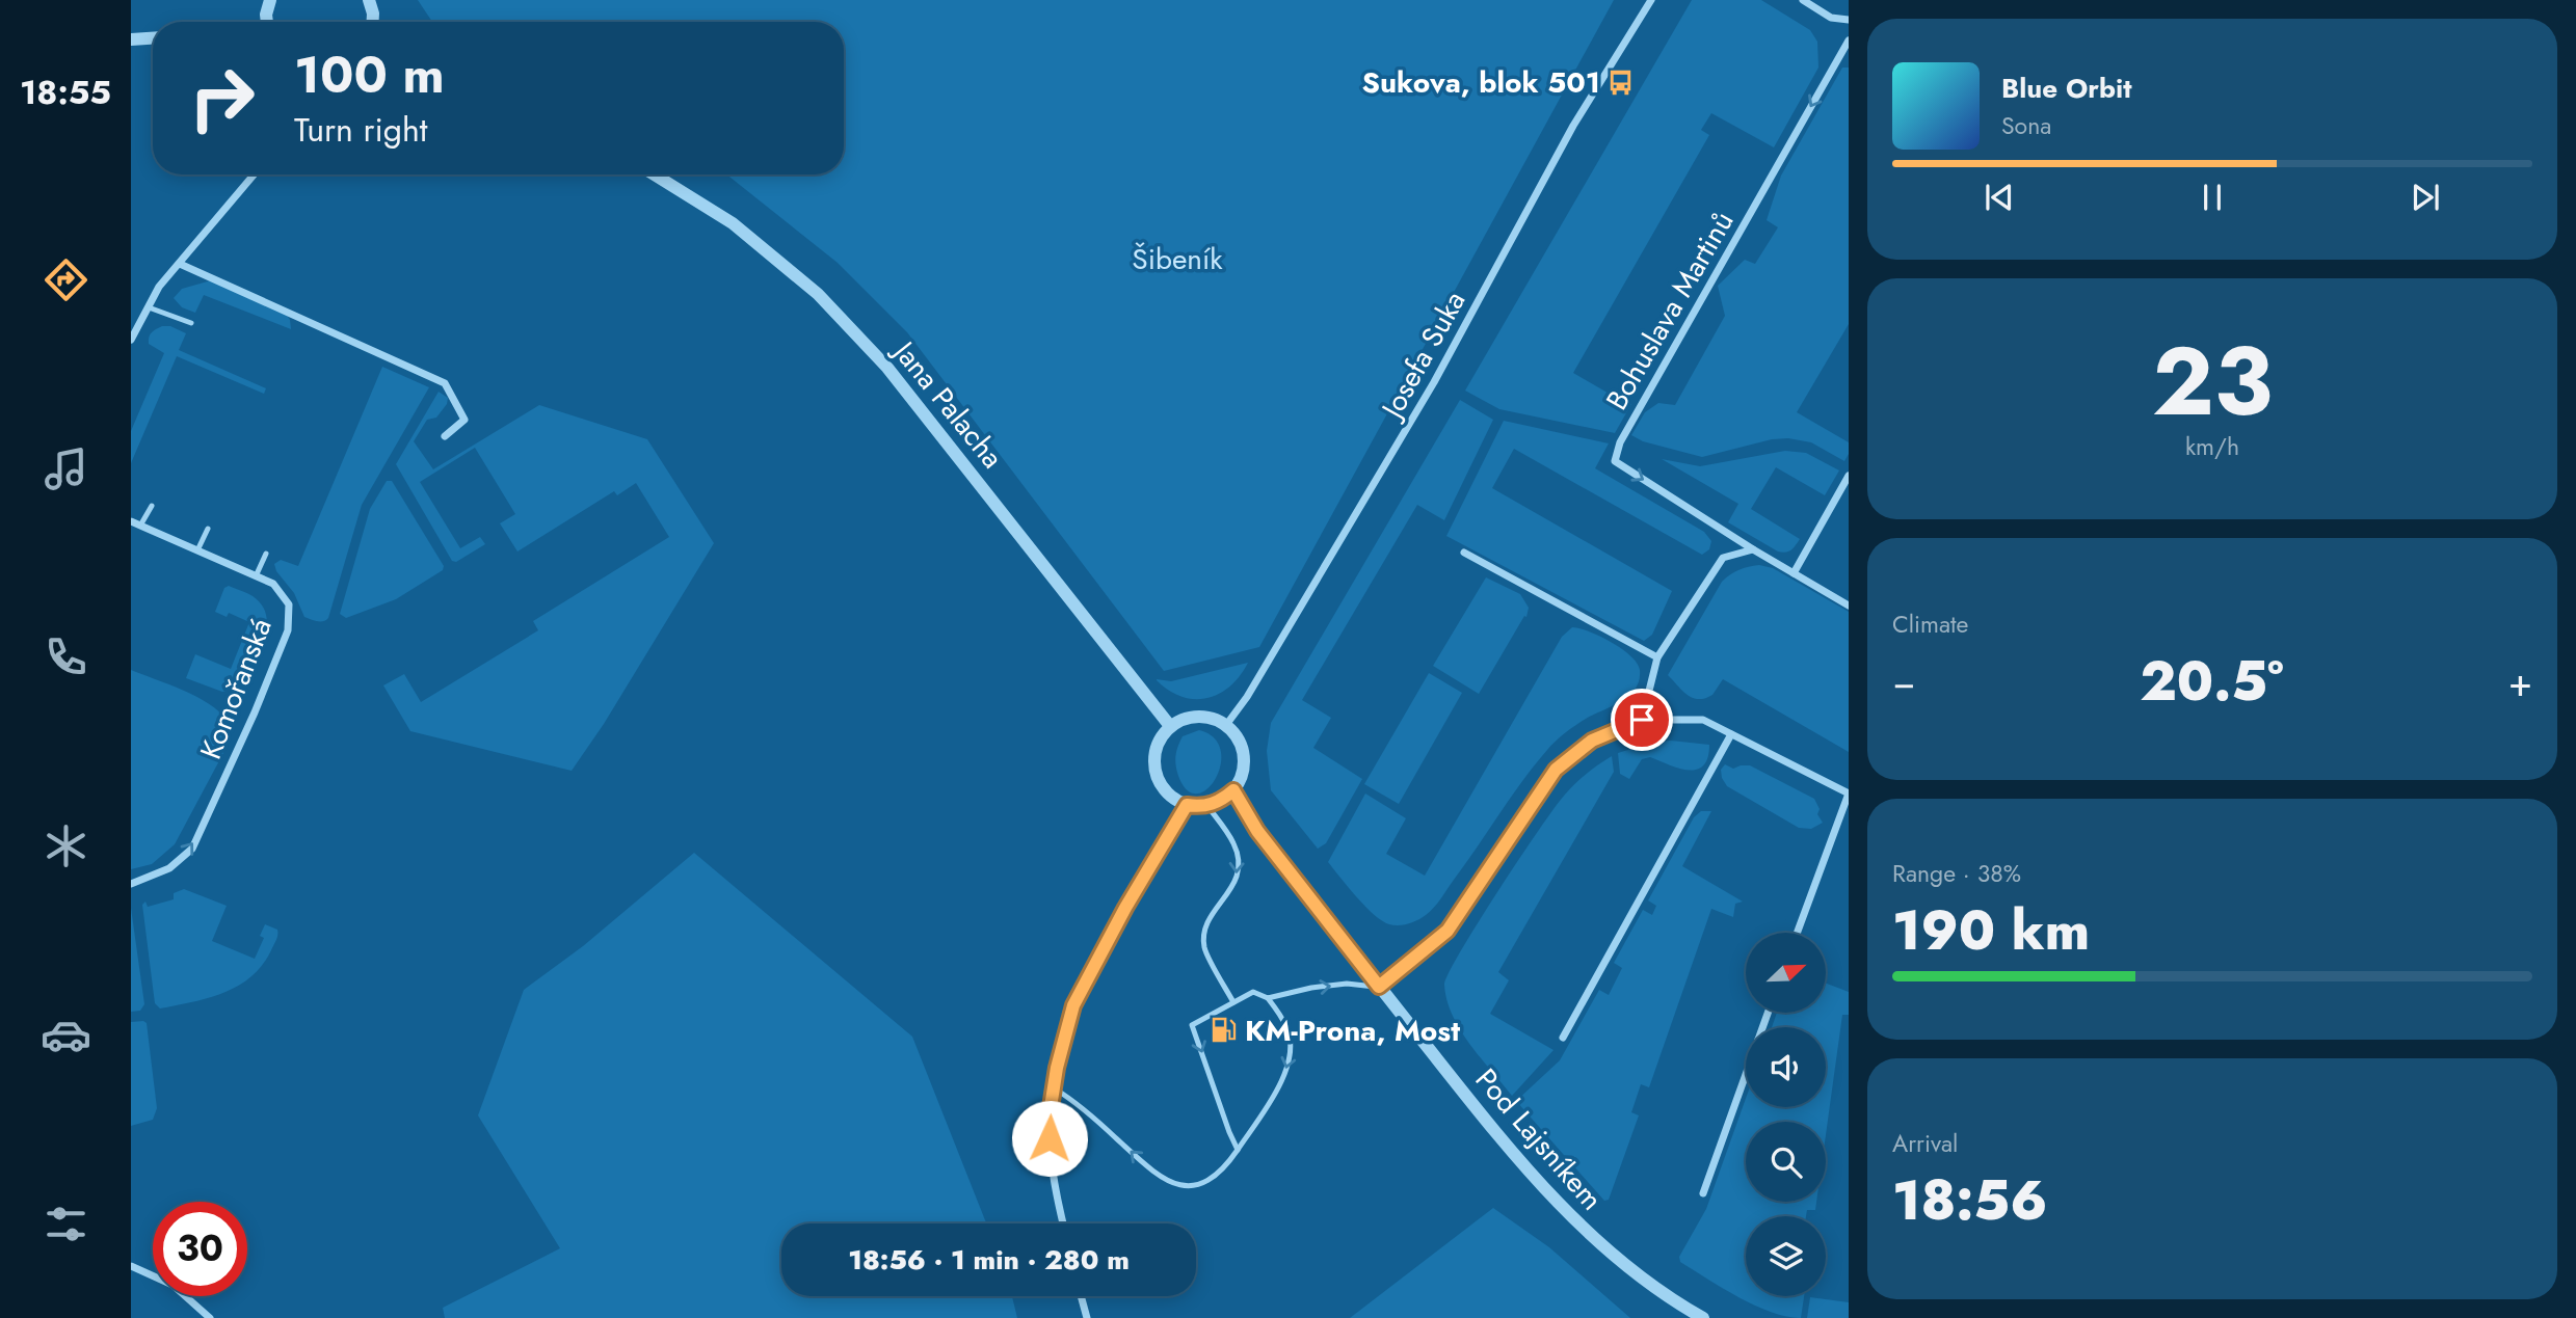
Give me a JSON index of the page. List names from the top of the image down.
{
  "streets": {
    "street": [
      "Bohuslava Martinů",
      "Josefa Suka",
      "Jana Palacha",
      "Komořanská",
      "Pod Lajsníkem"
    ]
  },
  "crossings": [
    ["Josefa Suka", "Jana Palacha"],
    ["Josefa Suka", "Pod Lajsníkem"],
    ["Jana Palacha", "Pod Lajsníkem"]
  ],
  "one_way": ["Bohuslava Martinů", "Komořanská"],
  "parks": ["Šibeník"],
  "places": {
    "bus stop": ["Sukova, blok 501"],
    "fuel station": ["KM-Prona, Most"]
  },
  "north": "top right",
  "page": {
    "tabs": "18:55",
    "turn": ["100 m", "Turn right"],
    "song": ["Blue Orbit", "Sona"],
    "tile": [
      ["23", "km/h"],
      "Climate",
      ["Range · 38%", "190 km"],
      ["Arrival", "18:56"]
    ],
    "heat": ["−", "20.5°", "+"],
    "limit": "30",
    "trip": "18:56 · 1 min · 280 m"
  }
}
